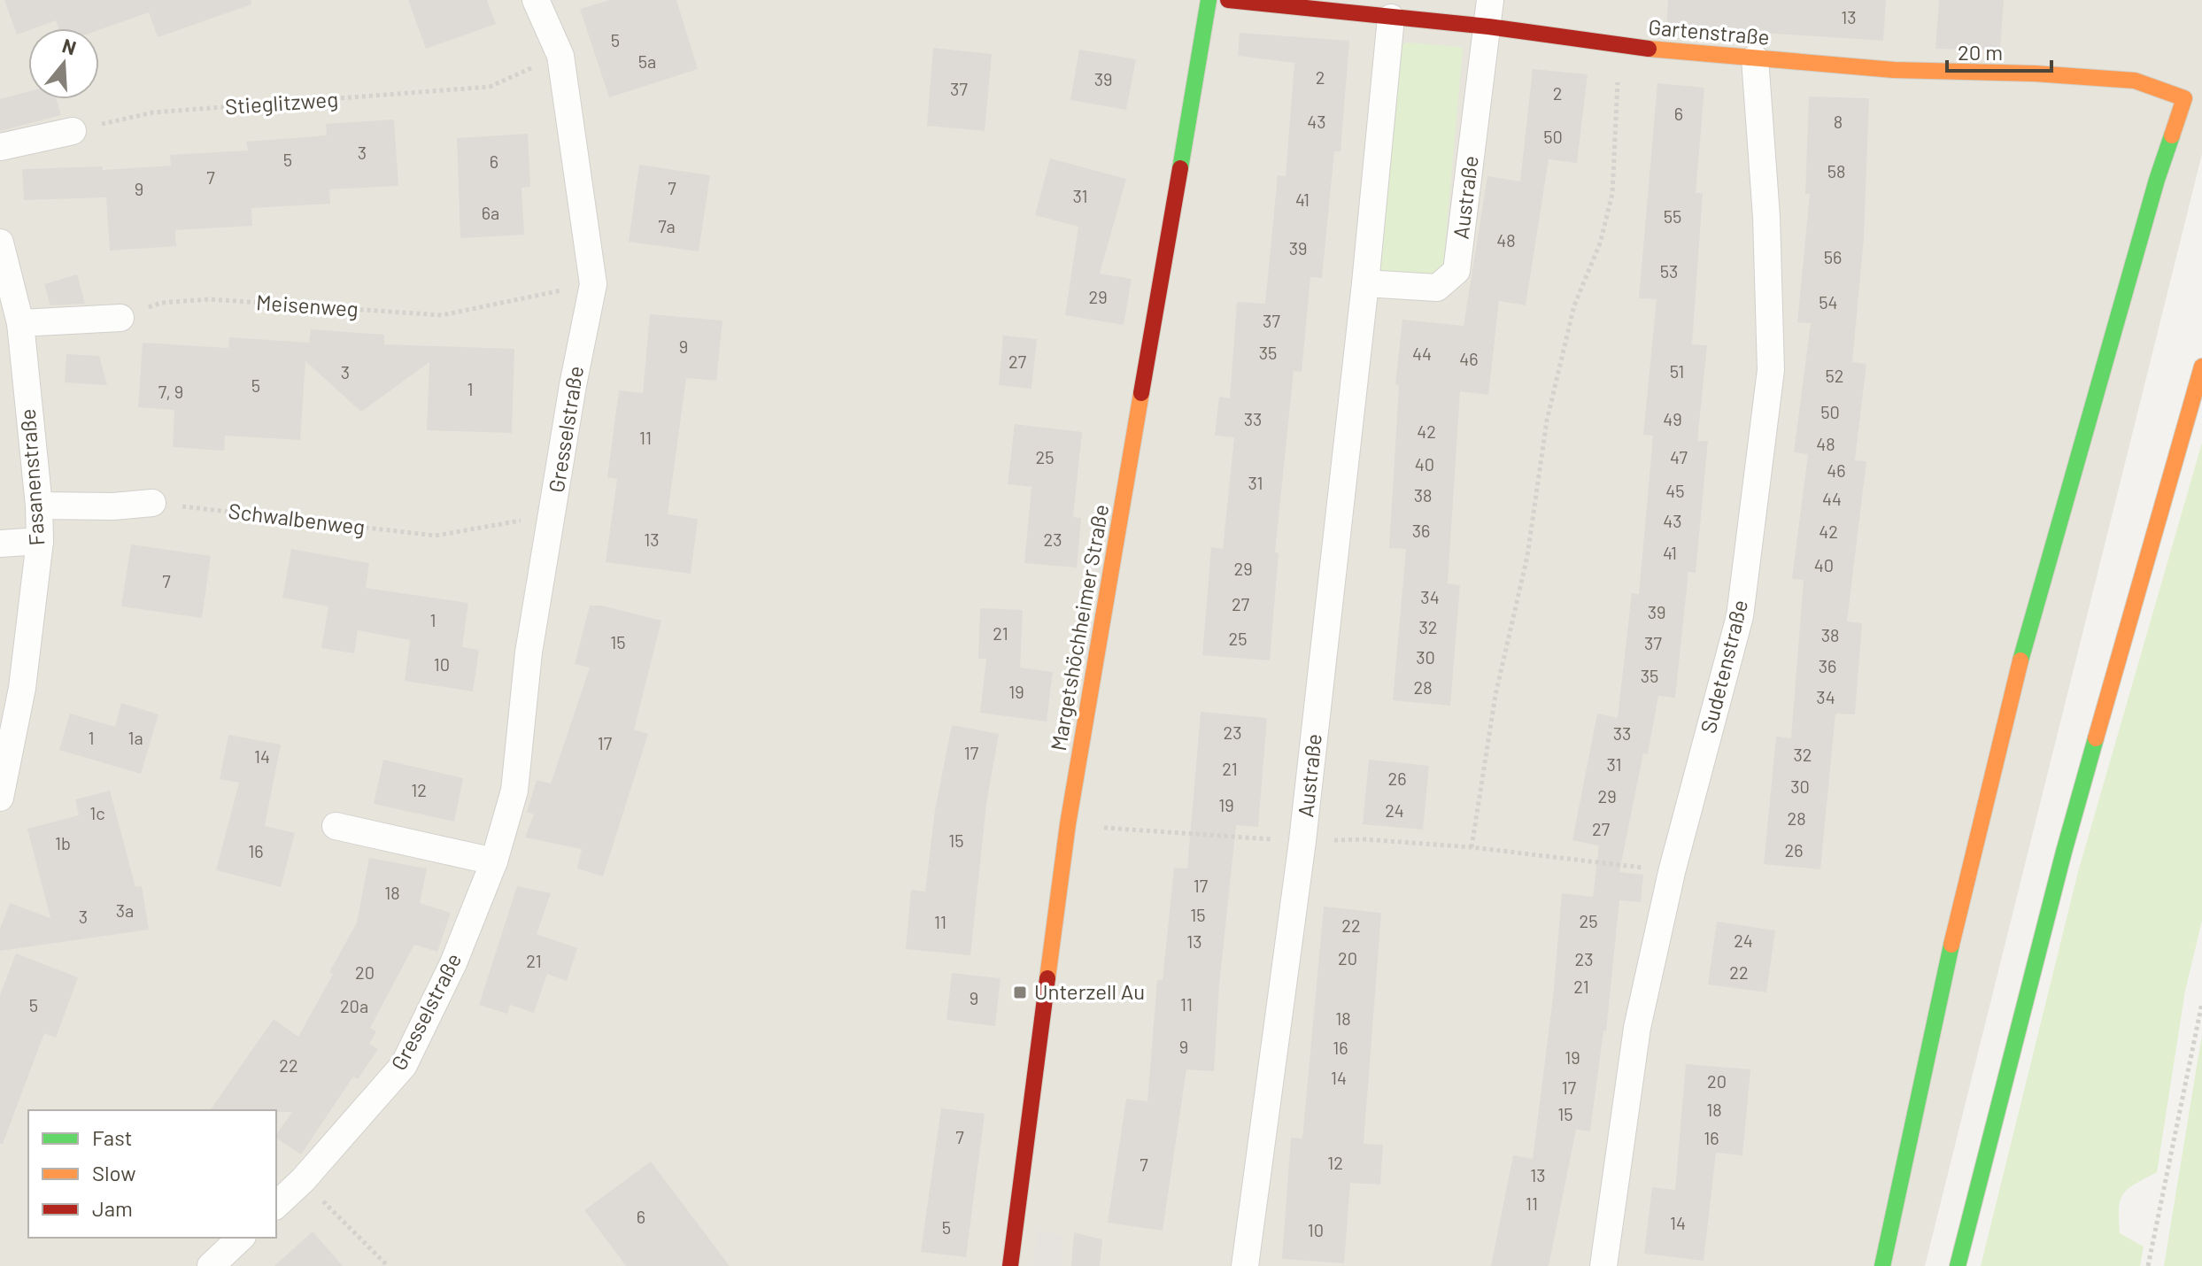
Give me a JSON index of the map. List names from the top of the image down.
{
  "streets": {
    "street": [
      "Gartenstraße",
      "Austraße",
      "Gresselstraße",
      "Fasanenstraße",
      "Margetshöchheimer Straße",
      "Sudetenstraße"
    ],
    "path": ["Stieglitzweg", "Meisenweg", "Schwalbenweg"]
  },
  "crossings": [
    ["Gartenstraße", "Austraße"],
    ["Gartenstraße", "Sudetenstraße"],
    ["Stieglitzweg", "Gresselstraße"],
    ["Meisenweg", "Gresselstraße"],
    ["Gresselstraße", "Schwalbenweg"]
  ],
  "places": {
    "transit": ["Unterzell Au"]
  },
  "house_numbers": [
    "13",
    "5",
    "5a",
    "2",
    "39",
    "37",
    "2",
    "6",
    "43",
    "8",
    "50",
    "3",
    "5",
    "6",
    "58",
    "7",
    "7",
    "9",
    "31",
    "41",
    "6a",
    "55",
    "7a",
    "48",
    "39",
    "56",
    "53",
    "29",
    "54",
    "37",
    "9",
    "35",
    "44",
    "46",
    "27",
    "51",
    "3",
    "52",
    "5",
    "1",
    "7, 9",
    "50",
    "33",
    "49",
    "42",
    "11",
    "48",
    "25",
    "47",
    "40",
    "46",
    "31",
    "45",
    "38",
    "44",
    "43",
    "36",
    "42",
    "13",
    "23",
    "41",
    "40",
    "29",
    "7",
    "34",
    "27",
    "39",
    "1",
    "32",
    "21",
    "38",
    "25",
    "15",
    "37",
    "30",
    "10",
    "36",
    "35",
    "28",
    "19",
    "34",
    "23",
    "33",
    "1",
    "1a",
    "17",
    "17",
    "32",
    "14",
    "31",
    "21",
    "26",
    "30",
    "12",
    "29",
    "19",
    "24",
    "1c",
    "28",
    "27",
    "15",
    "1b",
    "26",
    "16",
    "17",
    "18",
    "3a",
    "15",
    "3",
    "25",
    "11",
    "22",
    "24",
    "13",
    "20",
    "23",
    "21",
    "20",
    "22",
    "21",
    "9",
    "11",
    "5",
    "20a",
    "18",
    "9",
    "16",
    "19",
    "22",
    "14",
    "20",
    "17",
    "18",
    "15",
    "7",
    "16",
    "12",
    "7",
    "13",
    "11",
    "6",
    "14",
    "5",
    "10"
  ],
  "legend": ["Fast", "Slow", "Jam"],
  "scale_bar": "20 m",
  "north": "top"
}
